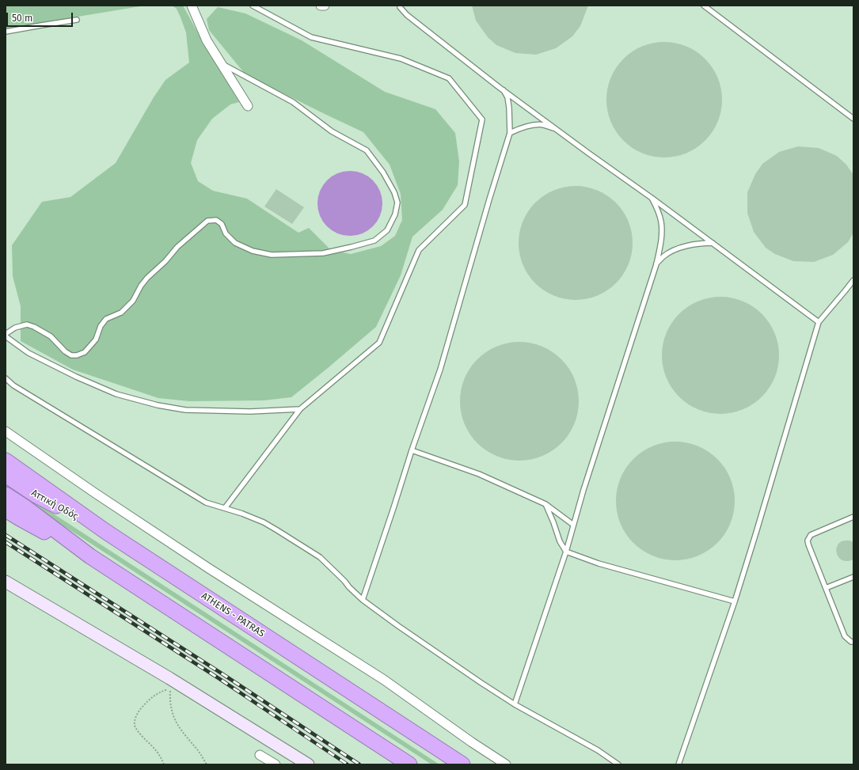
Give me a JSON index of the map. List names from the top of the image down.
{
  "streets": {
    "highway": ["Αττική Οδός", "ATHENS - PATRAS"]
  },
  "crossings": [
    ["Αττική Οδός", "ATHENS - PATRAS"]
  ],
  "scale_bar": "50 m"
}
